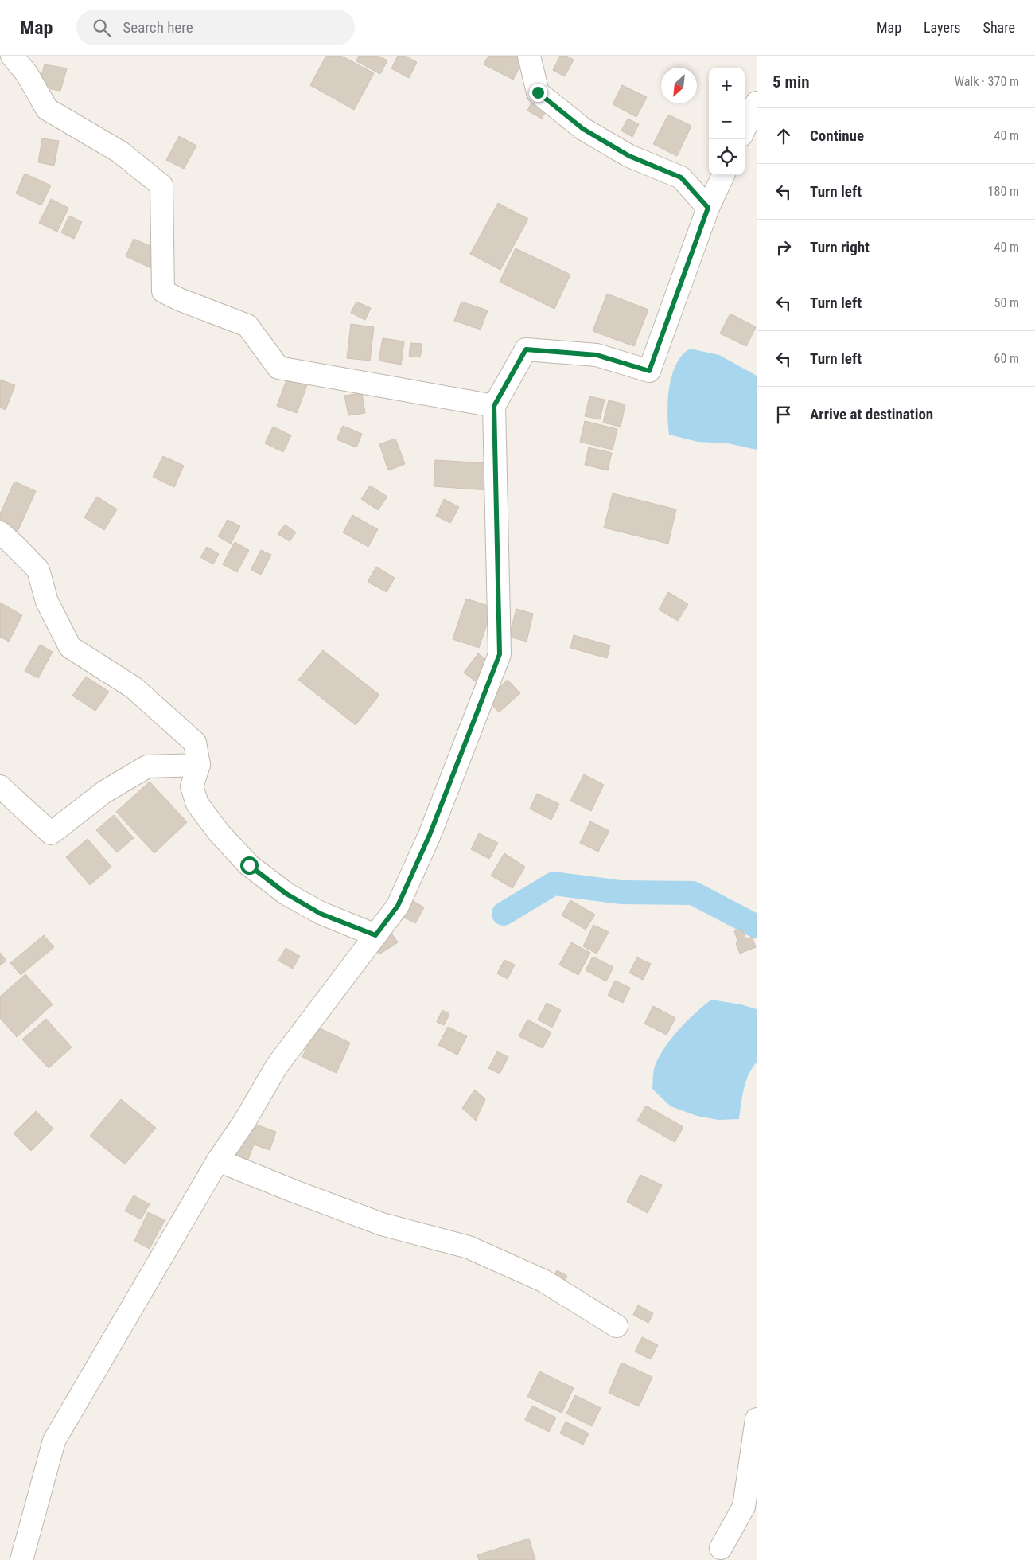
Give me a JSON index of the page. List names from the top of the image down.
{
  "north": "bottom left",
  "page": {
    "header": "Map",
    "search": "Search here",
    "nav": ["Map", "Layers", "Share"],
    "heading": ["5 min", "Walk · 370 m"],
    "map_buttons": ["+", "−"],
    "list": [
      ["Continue", "40 m"],
      ["Turn left", "180 m"],
      ["Turn right", "40 m"],
      ["Turn left", "50 m"],
      ["Turn left", "60 m"],
      "Arrive at destination"
    ]
  }
}
